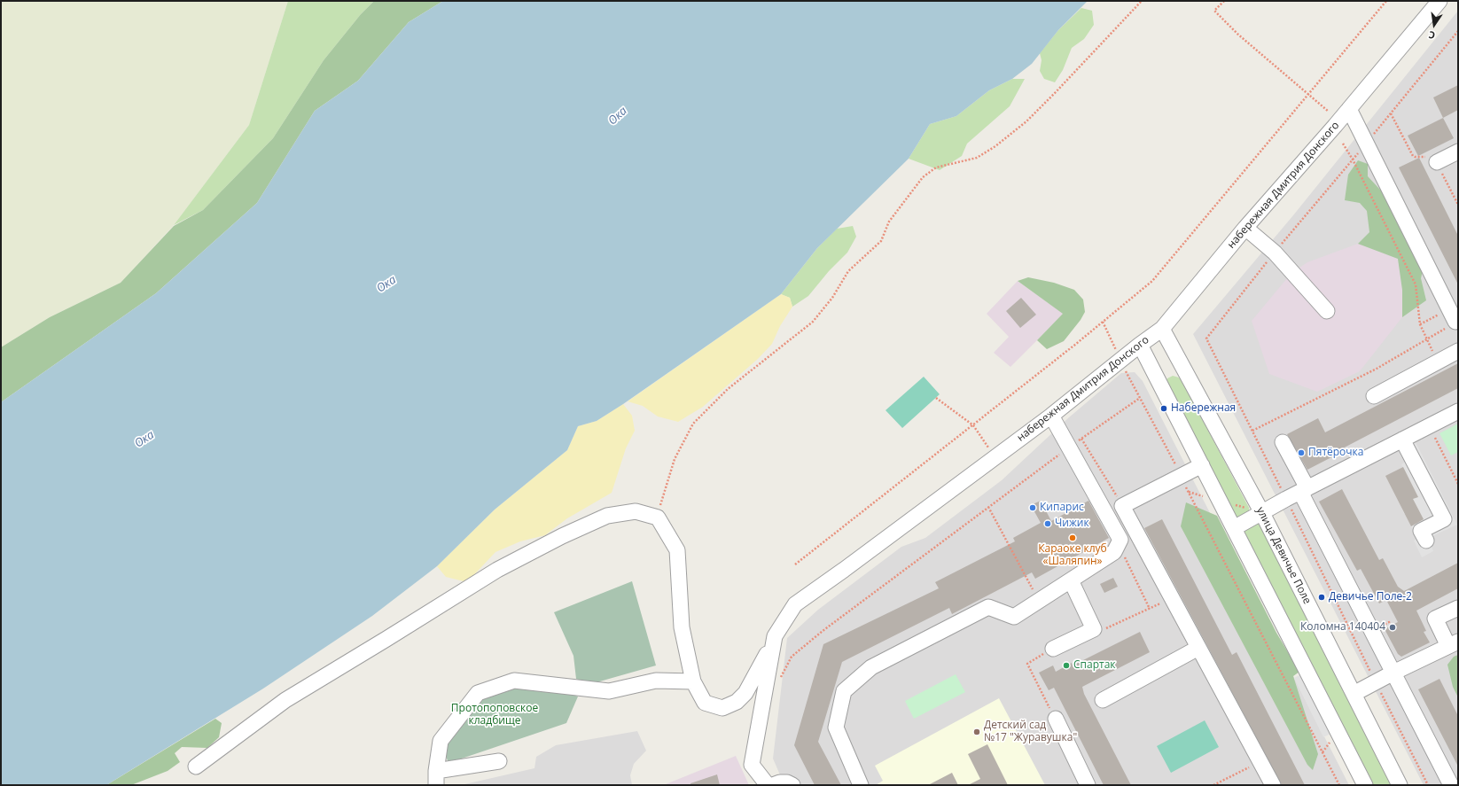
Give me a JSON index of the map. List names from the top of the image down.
{
  "streets": {
    "street": ["набережная Дмитрия Донского", "улица Девичье Поле"]
  },
  "crossings": [
    ["набережная Дмитрия Донского", "улица Девичье Поле"]
  ],
  "water": ["Ока"],
  "parks": ["Протопоповское кладбище"],
  "places": [
    "Набережная",
    "Пятёрочка",
    "Кипарис",
    "Чижик",
    "Караоке клуб «Шаляпин»",
    "Девичье Поле-2",
    "Коломна 140404",
    "Спартак",
    "Детский сад №17 \"Журавушка\""
  ],
  "north": "bottom"
}
